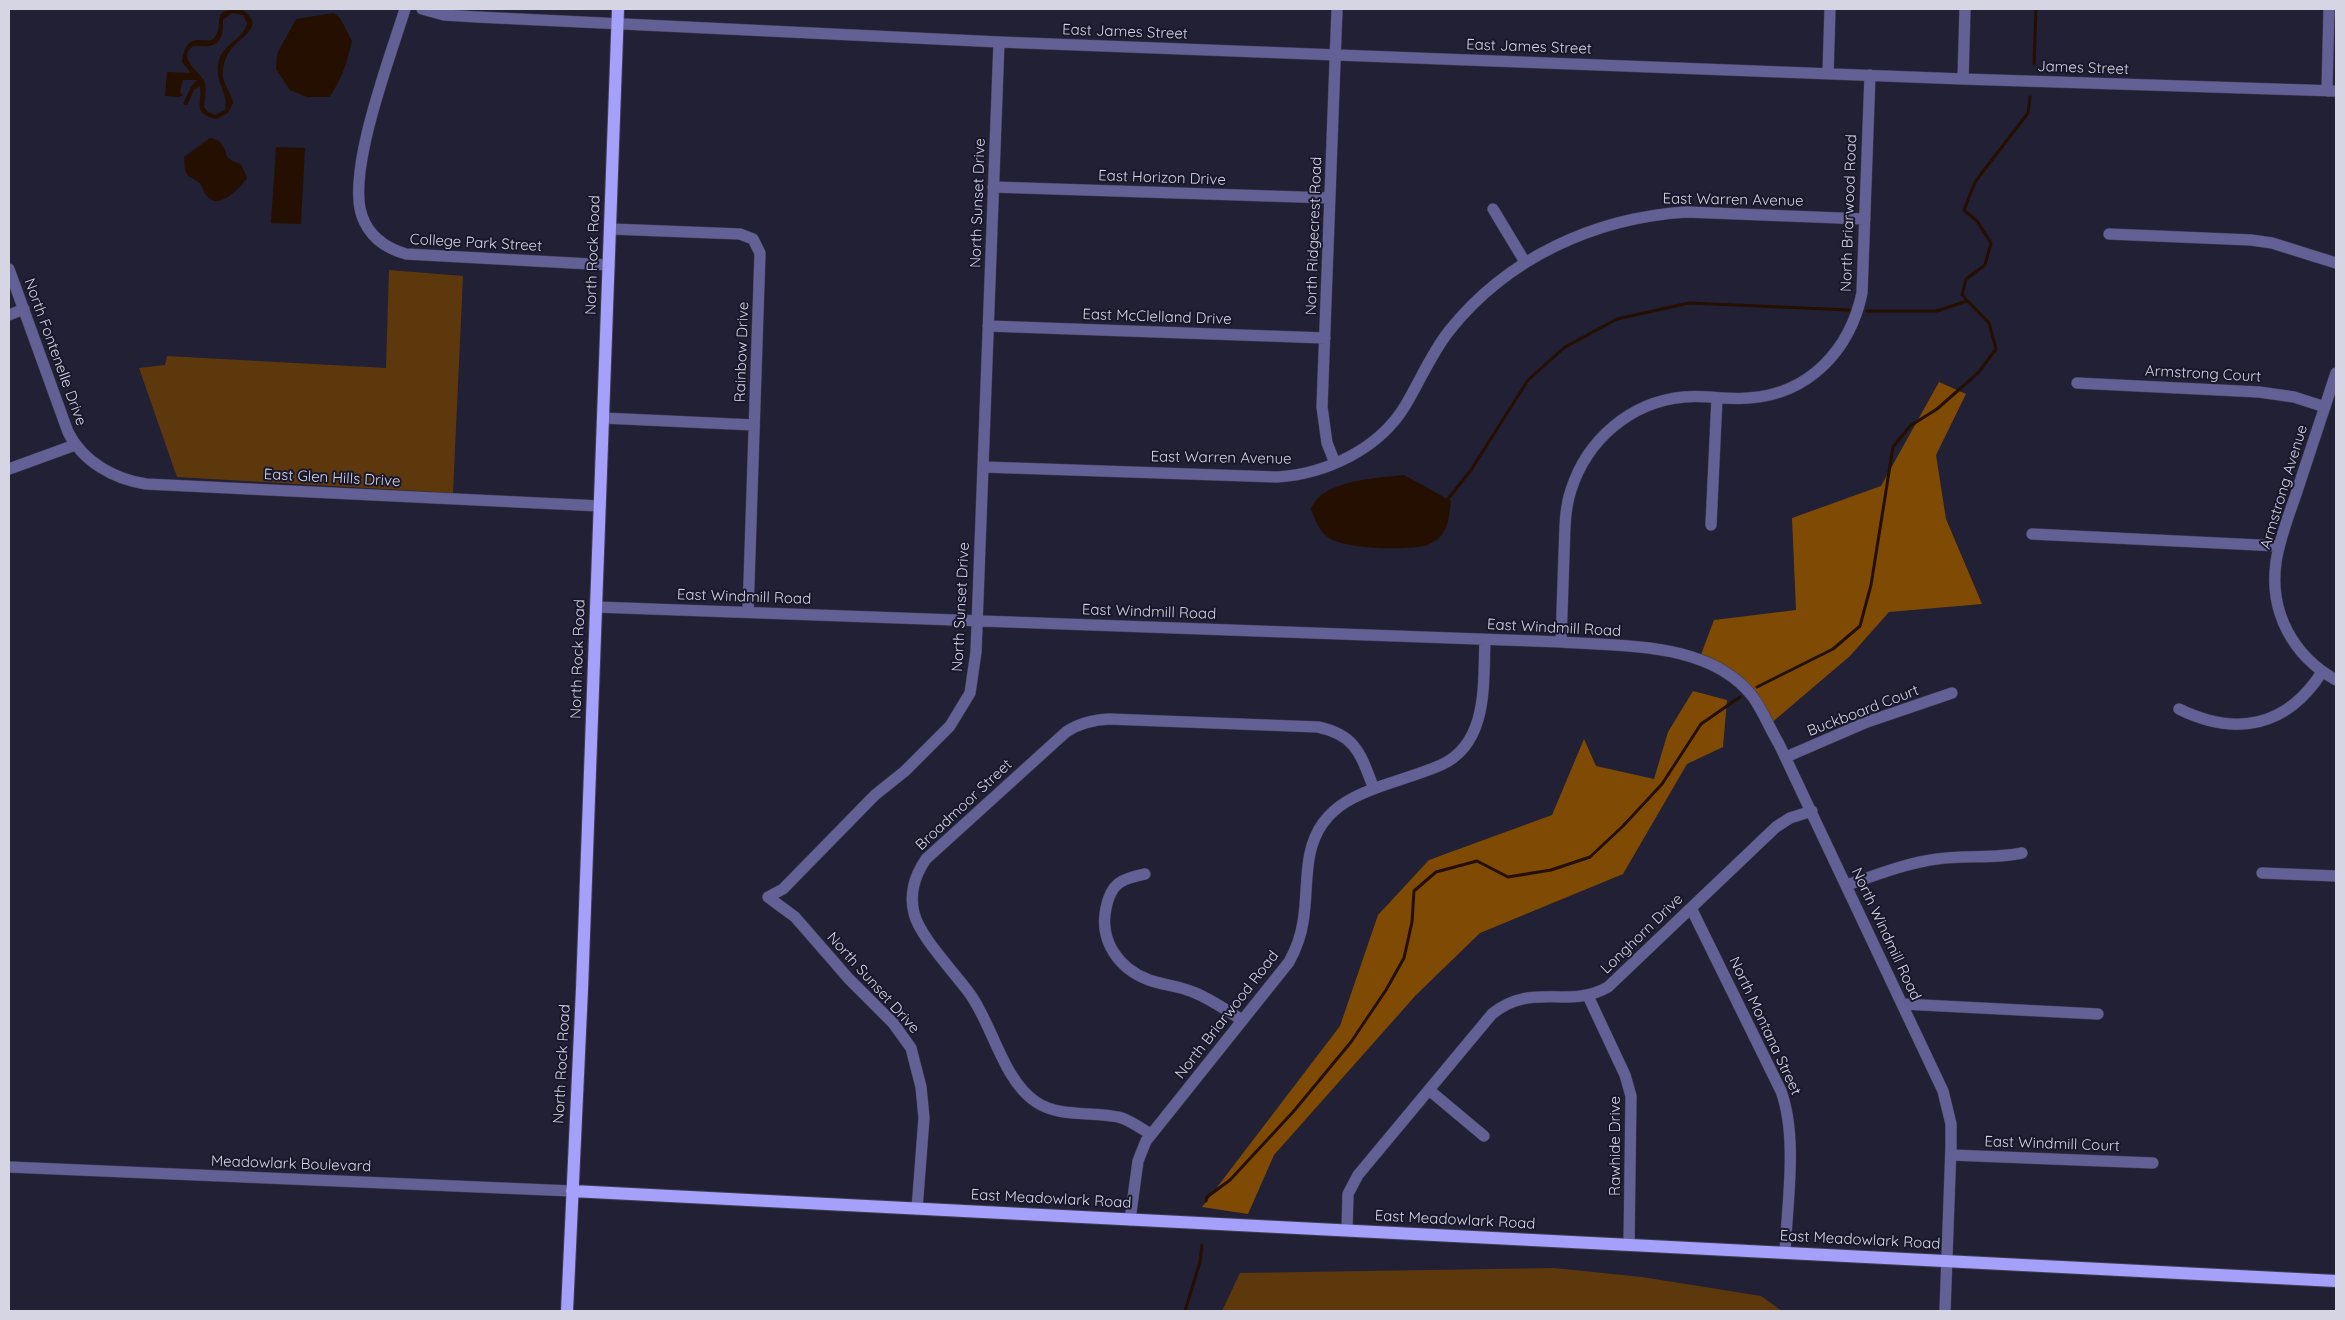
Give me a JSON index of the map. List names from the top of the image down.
{
  "streets": {
    "main road": ["North Rock Road", "East Meadowlark Road"],
    "street": [
      "East James Street",
      "James Street",
      "East Horizon Drive",
      "East Warren Avenue",
      "North Sunset Drive",
      "North Briarwood Road",
      "North Ridgecrest Road",
      "College Park Street",
      "East McClelland Drive",
      "North Fontenelle Drive",
      "Rainbow Drive",
      "Armstrong Court",
      "East Glen Hills Drive",
      "Armstrong Avenue",
      "East Windmill Road",
      "Buckboard Court",
      "Broadmoor Street",
      "Longhorn Drive",
      "North Windmill Road",
      "North Montana Street",
      "East Windmill Court",
      "Rawhide Drive",
      "Meadowlark Boulevard"
    ]
  },
  "crossings": [
    ["East James Street", "James Street"],
    ["East James Street", "North Sunset Drive"],
    ["East James Street", "North Ridgecrest Road"],
    ["East James Street", "North Rock Road"],
    ["James Street", "North Briarwood Road"],
    ["East Horizon Drive", "North Sunset Drive"],
    ["East Horizon Drive", "North Ridgecrest Road"],
    ["East Warren Avenue", "North Sunset Drive"],
    ["East Warren Avenue", "North Briarwood Road"],
    ["East Warren Avenue", "North Ridgecrest Road"],
    ["North Sunset Drive", "East McClelland Drive"],
    ["North Sunset Drive", "East Windmill Road"],
    ["North Sunset Drive", "East Meadowlark Road"],
    ["North Briarwood Road", "East Windmill Road"],
    ["North Briarwood Road", "Broadmoor Street"],
    ["North Briarwood Road", "East Meadowlark Road"],
    ["North Ridgecrest Road", "East McClelland Drive"],
    ["College Park Street", "North Rock Road"],
    ["North Rock Road", "Rainbow Drive"],
    ["North Rock Road", "East Glen Hills Drive"],
    ["North Rock Road", "East Windmill Road"],
    ["North Rock Road", "Meadowlark Boulevard"],
    ["North Rock Road", "East Meadowlark Road"],
    ["North Fontenelle Drive", "East Glen Hills Drive"],
    ["Rainbow Drive", "East Windmill Road"],
    ["Armstrong Court", "Armstrong Avenue"],
    ["East Windmill Road", "North Windmill Road"],
    ["Buckboard Court", "North Windmill Road"],
    ["Longhorn Drive", "North Windmill Road"],
    ["Longhorn Drive", "North Montana Street"],
    ["Longhorn Drive", "Rawhide Drive"],
    ["Longhorn Drive", "East Meadowlark Road"],
    ["North Windmill Road", "East Windmill Court"],
    ["North Windmill Road", "East Meadowlark Road"],
    ["North Montana Street", "East Meadowlark Road"],
    ["Rawhide Drive", "East Meadowlark Road"],
    ["Meadowlark Boulevard", "East Meadowlark Road"]
  ]
}
